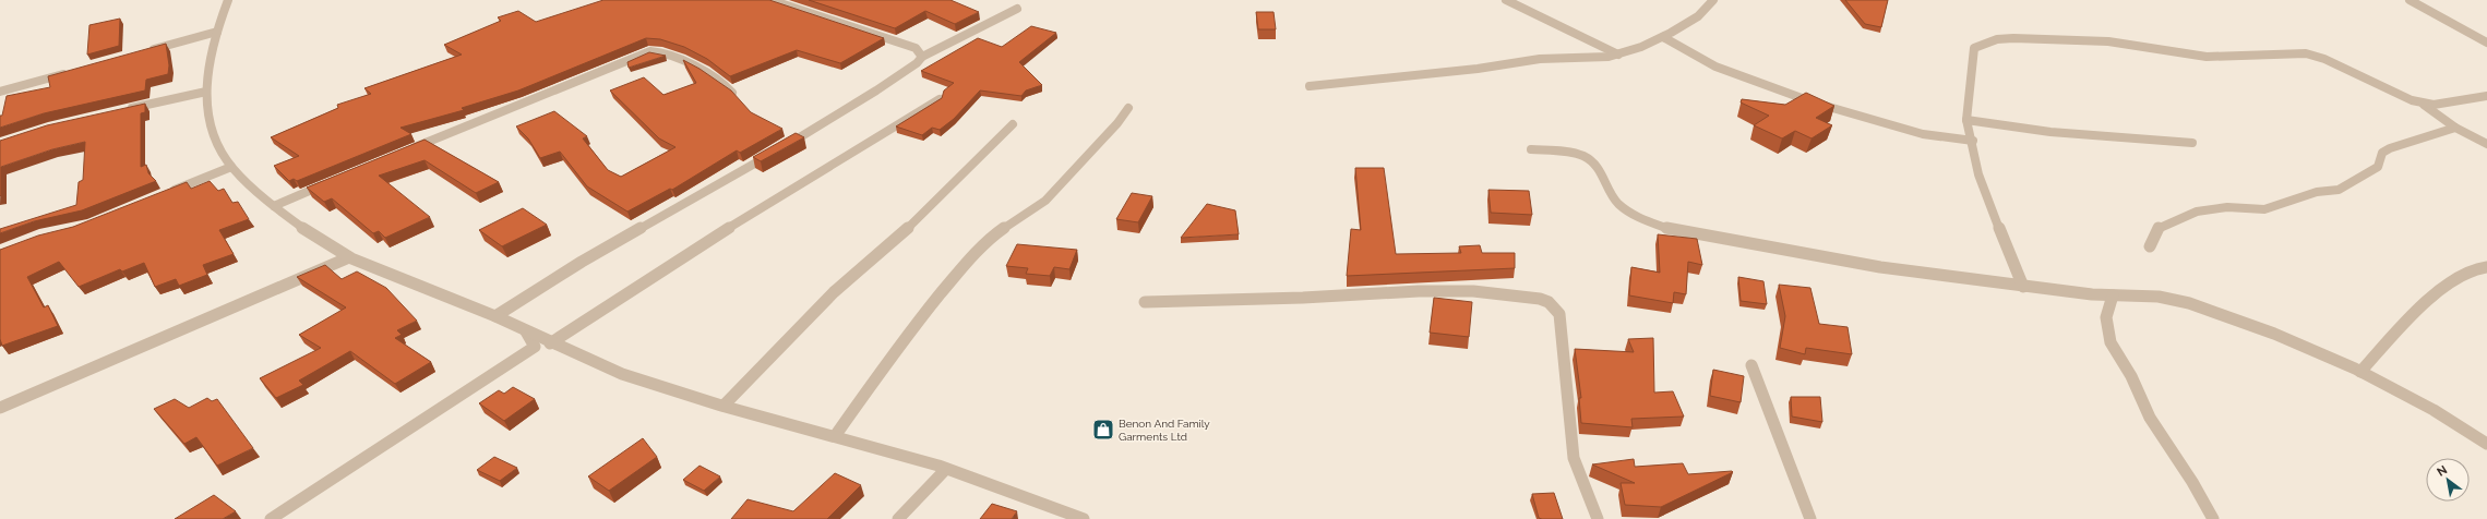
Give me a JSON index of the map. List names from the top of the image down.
{
  "places": {
    "shop": ["Benon And Family Garments Ltd"]
  },
  "north": "top left"
}
